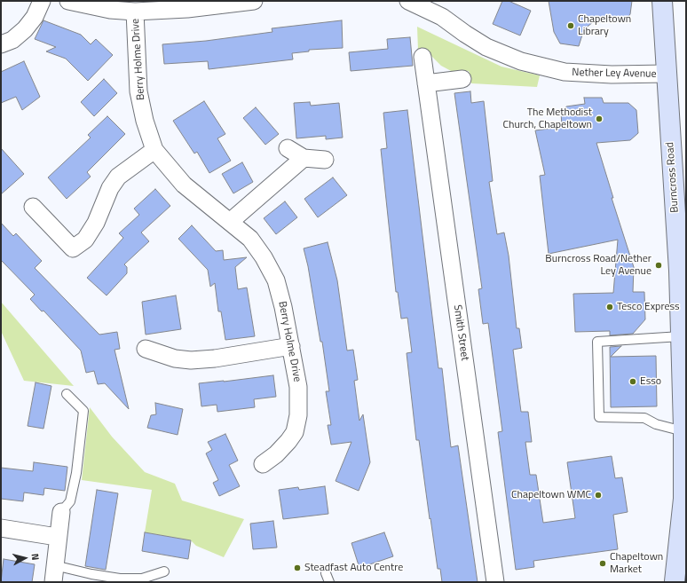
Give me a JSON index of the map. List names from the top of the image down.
{
  "streets": {
    "main road": ["Burncross Road"],
    "street": ["Berry Holme Drive", "Nether Ley Avenue", "Smith Street"]
  },
  "crossings": [
    ["Nether Ley Avenue", "Burncross Road"]
  ],
  "places": [
    "Chapeltown Library",
    "The Methodist Church, Chapeltown",
    "Burncross Road/Nether Ley Avenue",
    "Tesco Express",
    "Esso",
    "Chapeltown WMC",
    "Chapeltown Market",
    "Steadfast Auto Centre"
  ],
  "north": "right"
}
